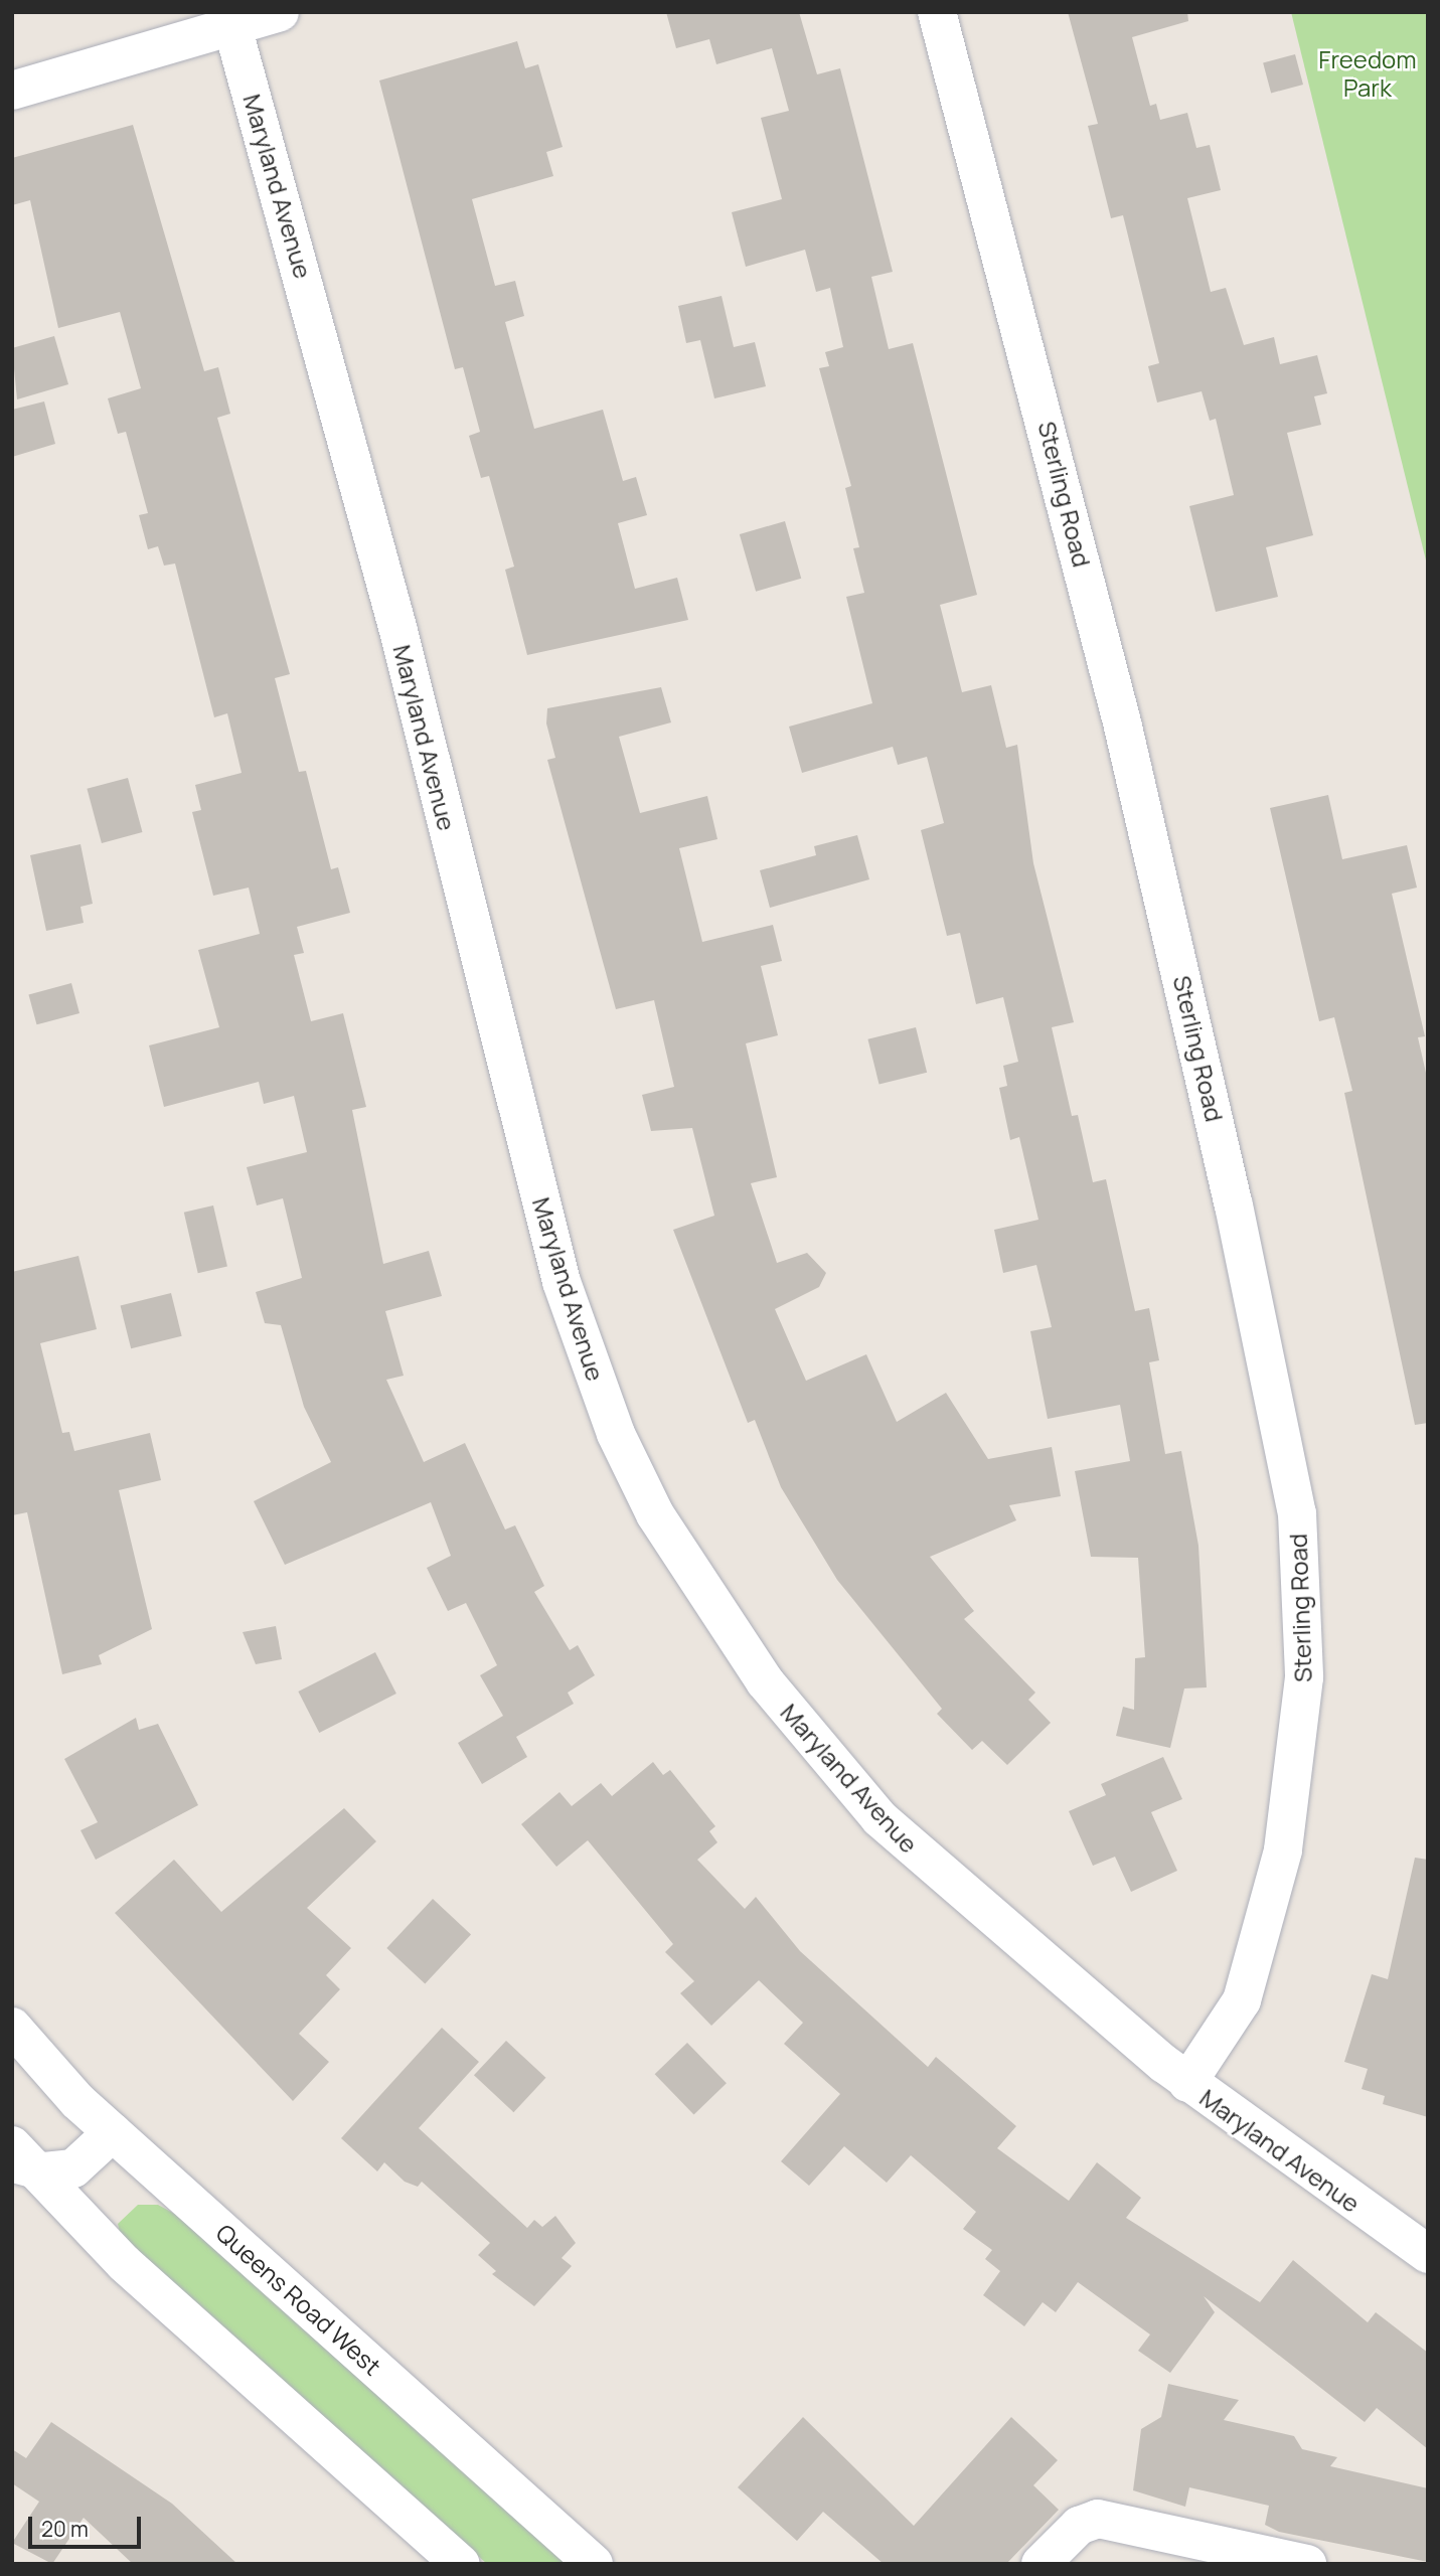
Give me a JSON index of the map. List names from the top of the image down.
{
  "streets": {
    "street": ["Maryland Avenue", "Sterling Road", "Queens Road West"]
  },
  "crossings": [
    ["Maryland Avenue", "Sterling Road"]
  ],
  "parks": ["Freedom Park"],
  "scale_bar": "20 m"
}
